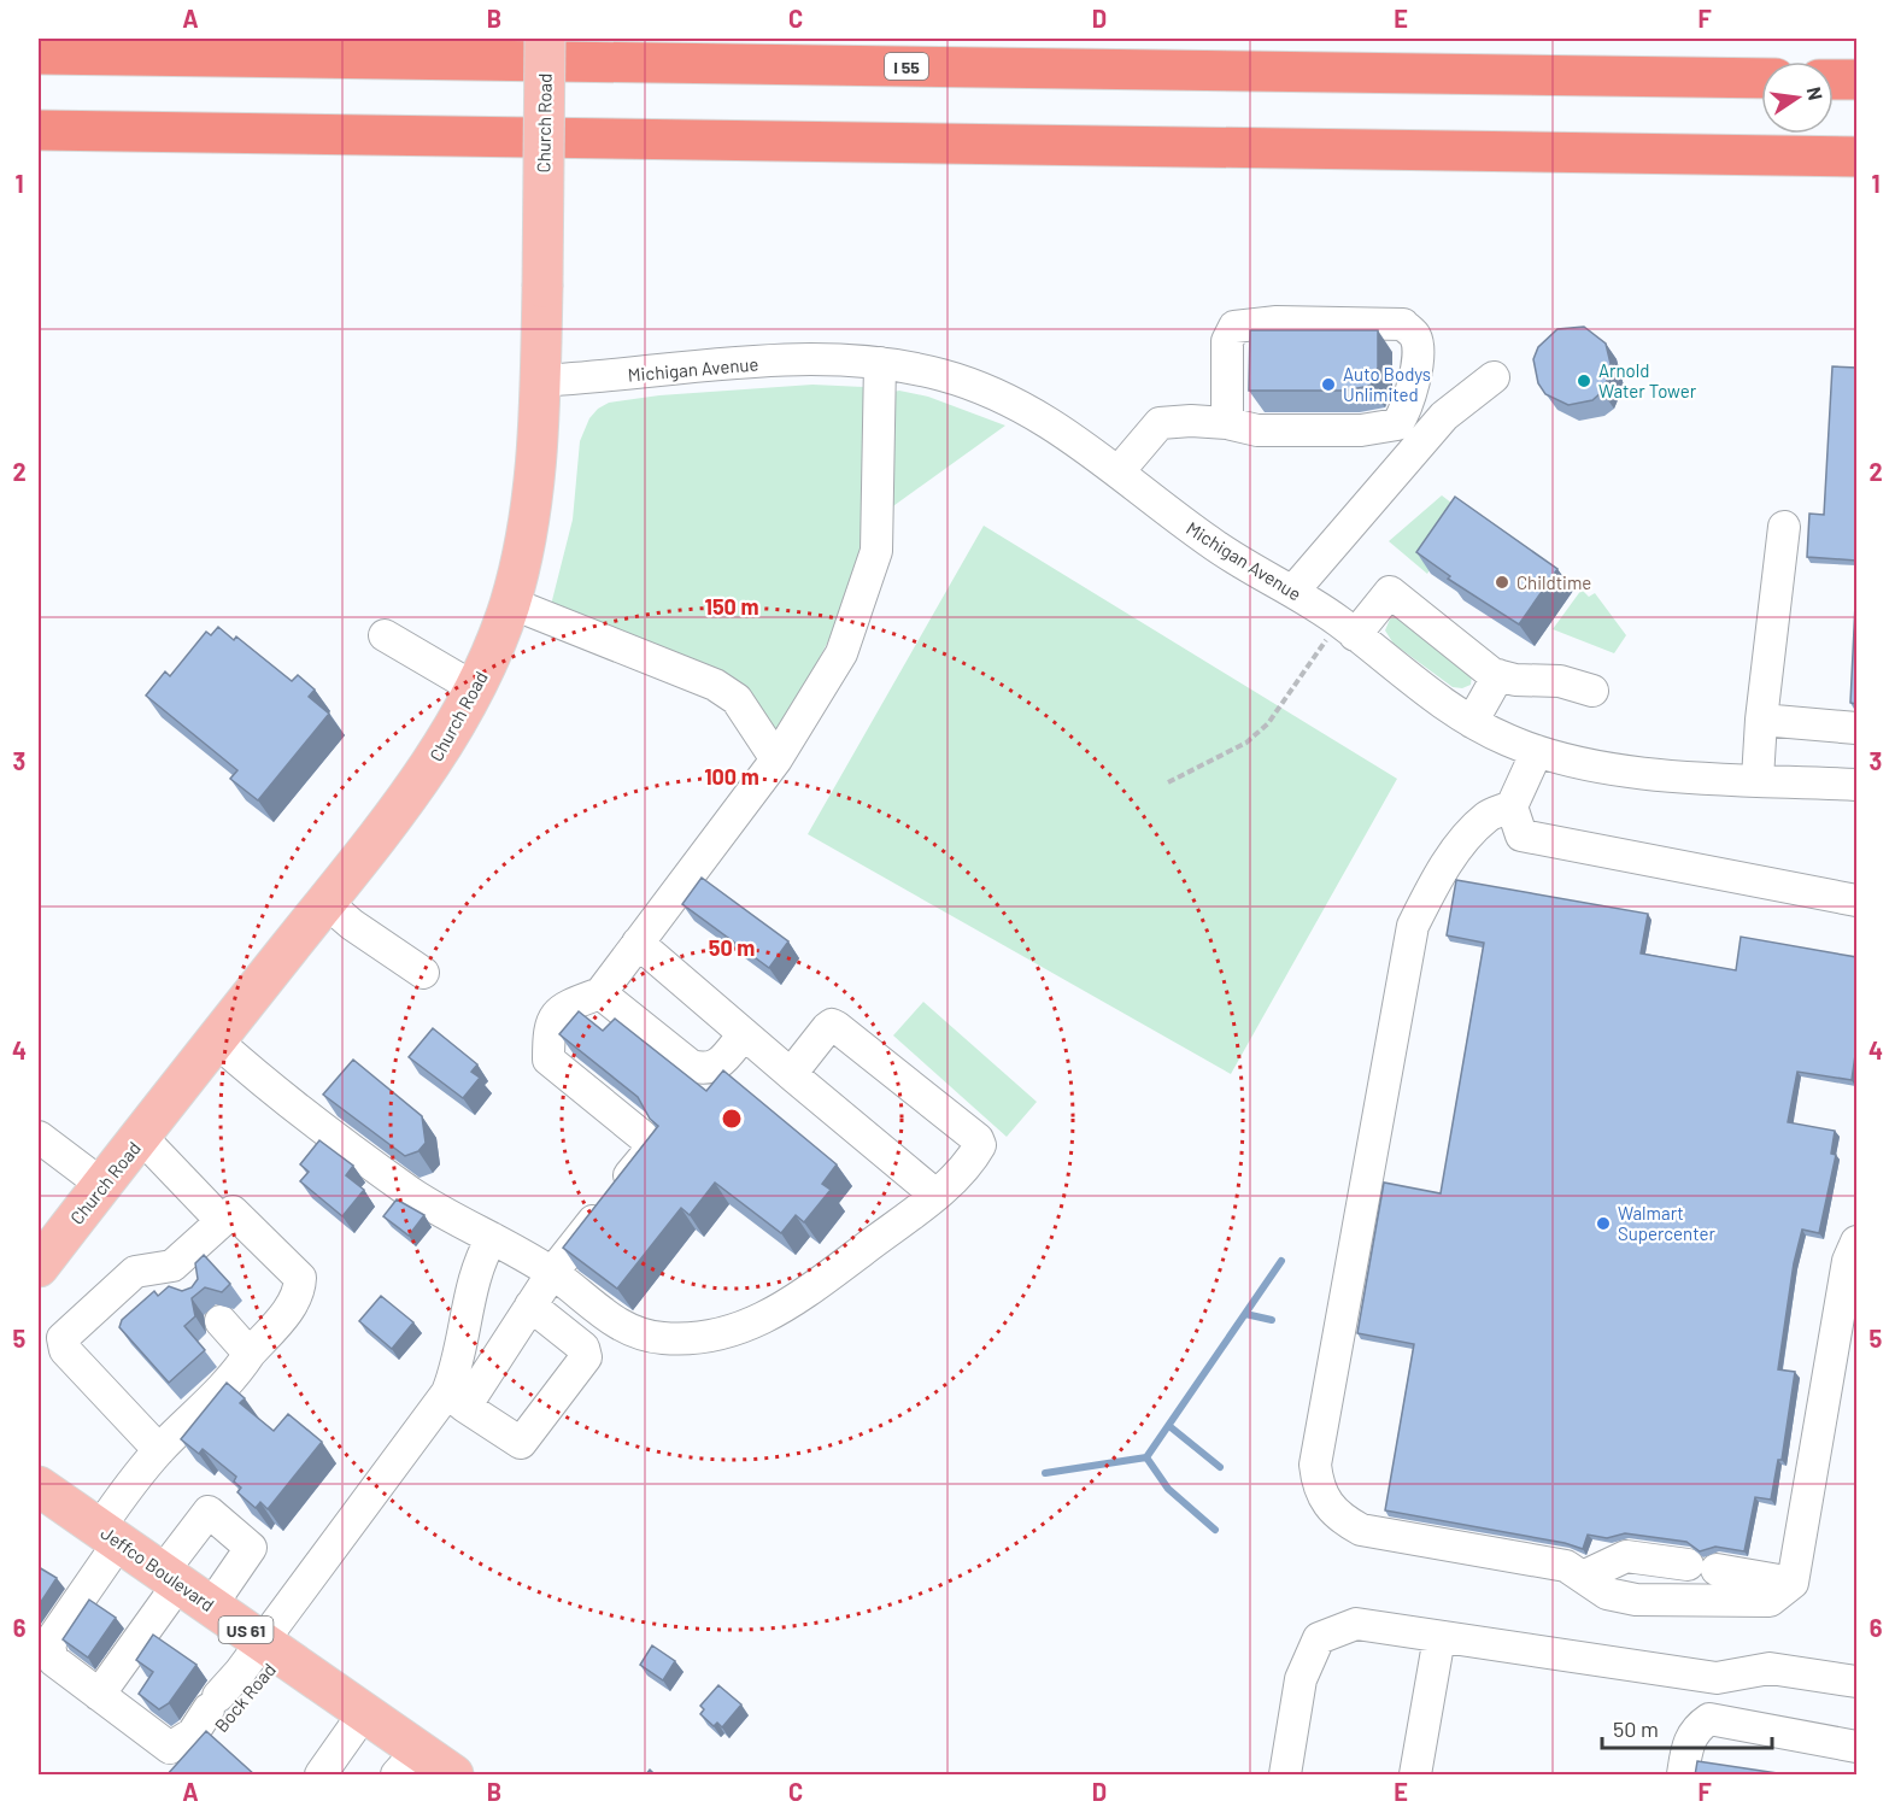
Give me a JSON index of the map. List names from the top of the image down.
{
  "streets": {
    "highway": ["I 55"],
    "main road": ["Church Road", "Jeffco Boulevard", "US 61"],
    "street": ["Michigan Avenue", "Bock Road"]
  },
  "crossings": [
    ["Church Road", "Michigan Avenue"],
    ["Jeffco Boulevard", "Bock Road"]
  ],
  "places": [
    "Arnold Water Tower",
    "Auto Bodys Unlimited",
    "Childtime",
    "Walmart Supercenter"
  ],
  "scale_bar": "50 m",
  "north": "right",
  "grid": {
    "columns": [
      "A",
      "B",
      "C",
      "D",
      "E",
      "F"
    ],
    "rows": [
      "1",
      "2",
      "3",
      "4",
      "5",
      "6"
    ]
  },
  "rings": ["150 m", "100 m", "50 m"]
}
